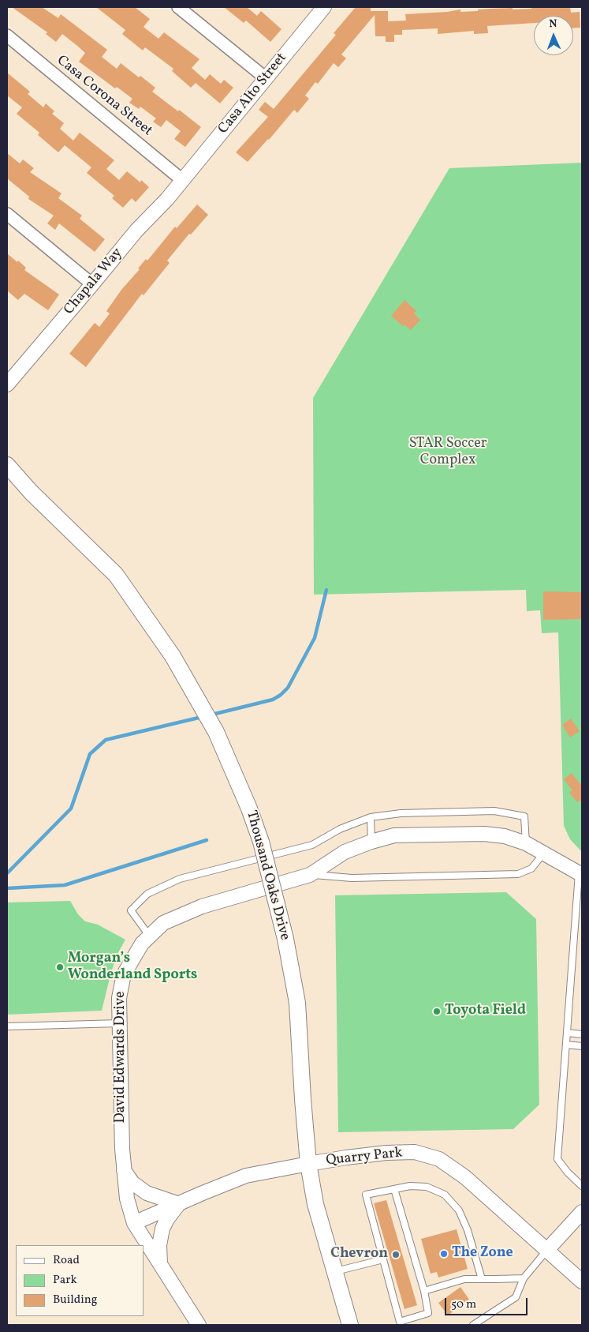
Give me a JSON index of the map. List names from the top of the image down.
{
  "streets": {
    "main road": ["Thousand Oaks Drive"],
    "street": [
      "Casa Alto Street",
      "Casa Corona Street",
      "Chapala Way",
      "David Edwards Drive",
      "Quarry Park"
    ]
  },
  "crossings": [
    ["Casa Alto Street", "Casa Corona Street"],
    ["Casa Alto Street", "Chapala Way"],
    ["Casa Corona Street", "Chapala Way"],
    ["Thousand Oaks Drive", "Quarry Park"],
    ["David Edwards Drive", "Quarry Park"]
  ],
  "parks": ["STAR Soccer Complex"],
  "places": [
    "Morgan’s Wonderland Sports",
    "Toyota Field",
    "The Zone",
    "Chevron"
  ],
  "legend": ["Road", "Park", "Building"],
  "scale_bar": "50 m",
  "north": "top"
}
